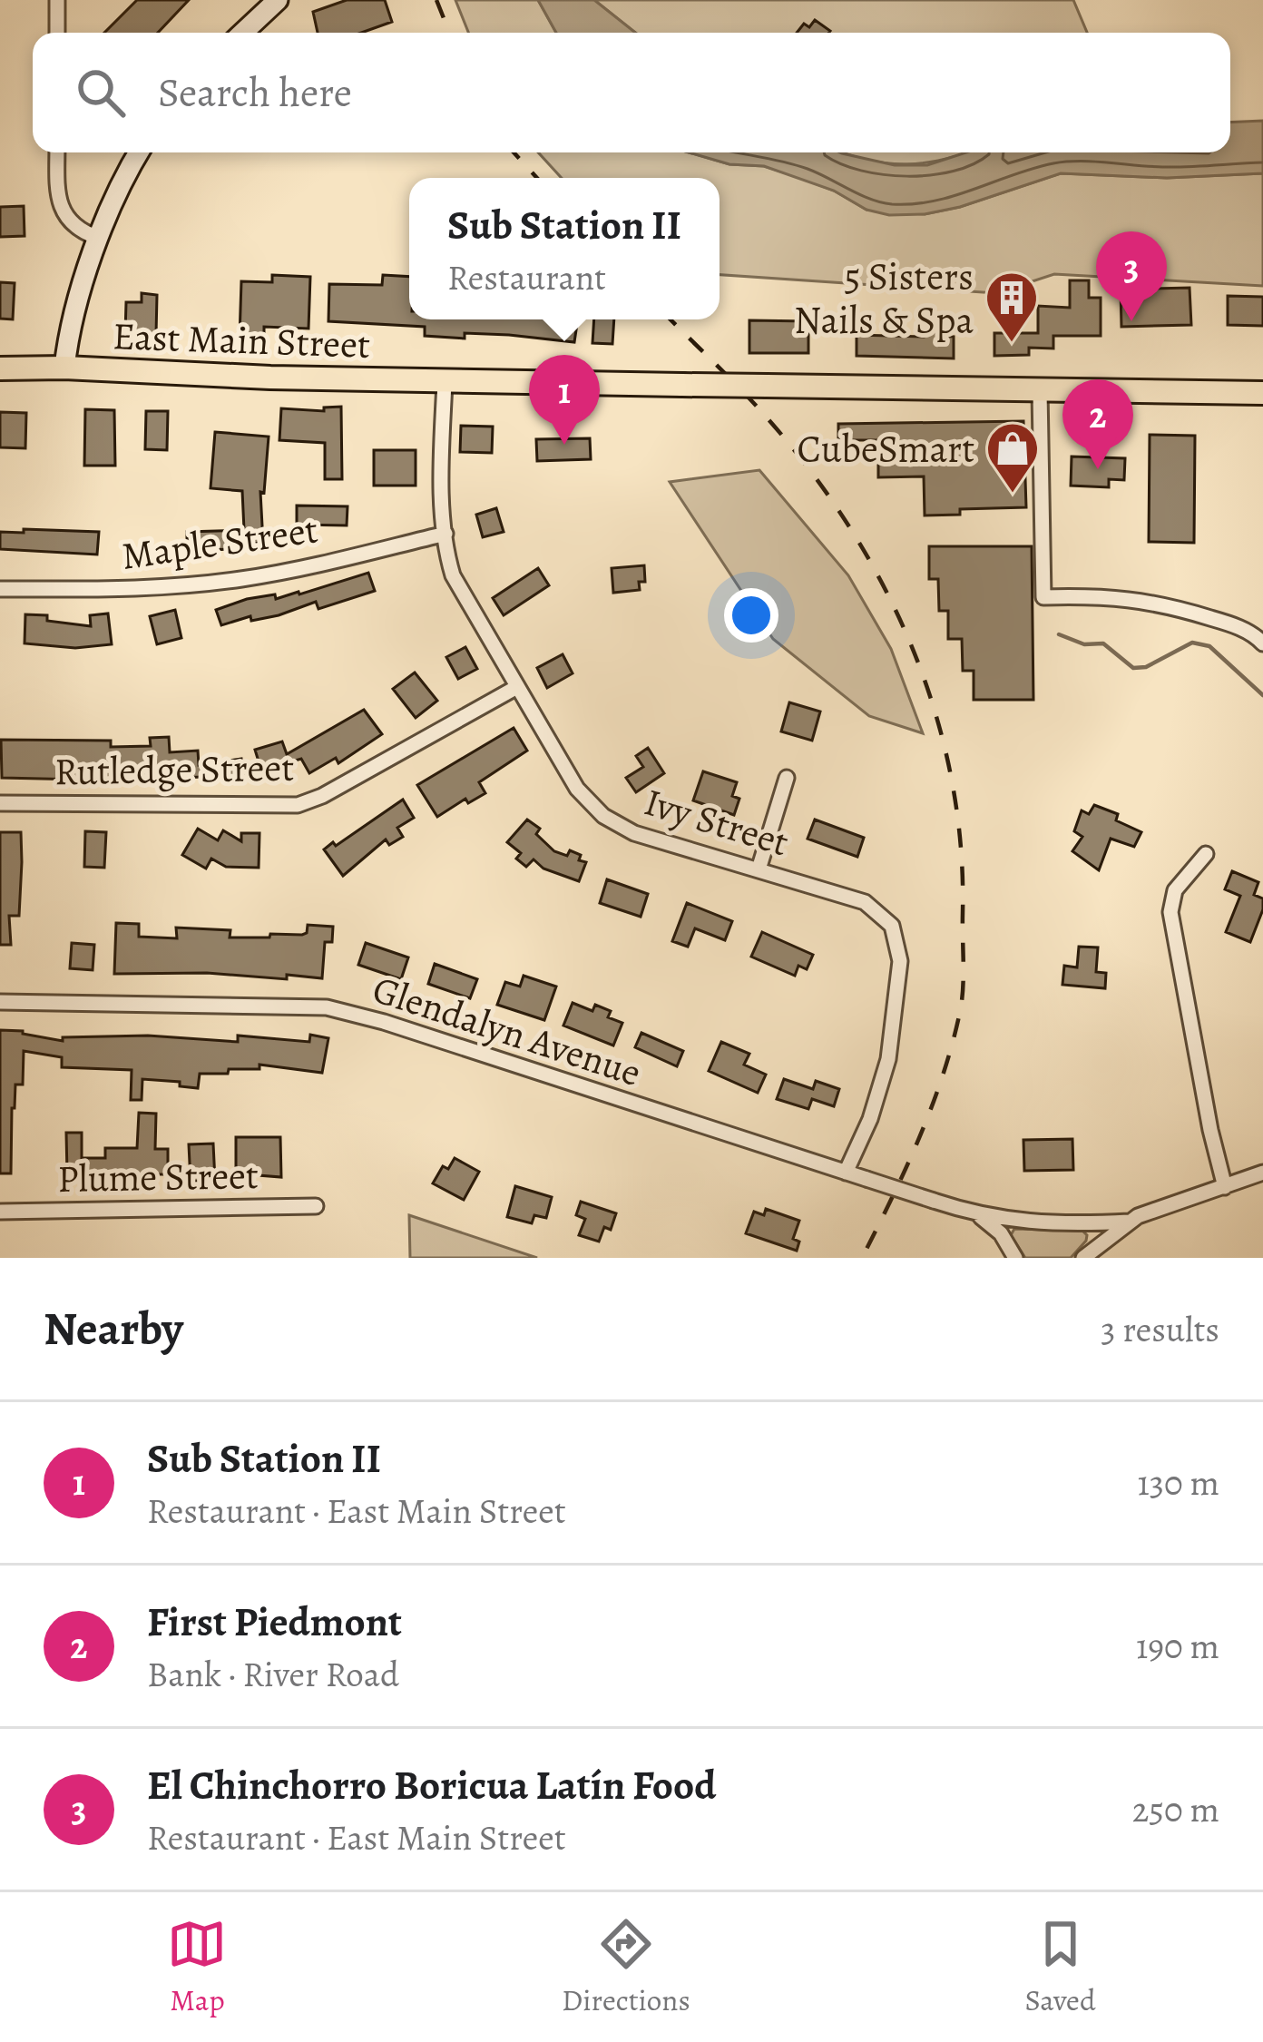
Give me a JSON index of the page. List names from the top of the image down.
{
  "streets": {
    "main road": ["East Main Street"],
    "street": [
      "Maple Street",
      "Rutledge Street",
      "Ivy Street",
      "Glendalyn Avenue",
      "Plume Street"
    ]
  },
  "crossings": [
    ["East Main Street", "Ivy Street"],
    ["Maple Street", "Ivy Street"],
    ["Rutledge Street", "Ivy Street"],
    ["Ivy Street", "Glendalyn Avenue"]
  ],
  "places": {
    "building": ["5 Sisters Nails & Spa"],
    "shop": ["CubeSmart"]
  },
  "page": {
    "search": "Search here",
    "popup": ["Sub Station II", "Restaurant"],
    "pins": ["3", "1", "2"],
    "heading": ["Nearby", "3 results"],
    "list": [
      {
        "mark": "1",
        "name": "Sub Station II",
        "note": "Restaurant · East Main Street",
        "value": "130 m"
      },
      {
        "mark": "2",
        "name": "First Piedmont",
        "note": "Bank · River Road",
        "value": "190 m"
      },
      {
        "mark": "3",
        "name": "El Chinchorro Boricua Latín Food",
        "note": "Restaurant · East Main Street",
        "value": "250 m"
      }
    ],
    "nav": ["Map", "Directions", "Saved"]
  }
}
